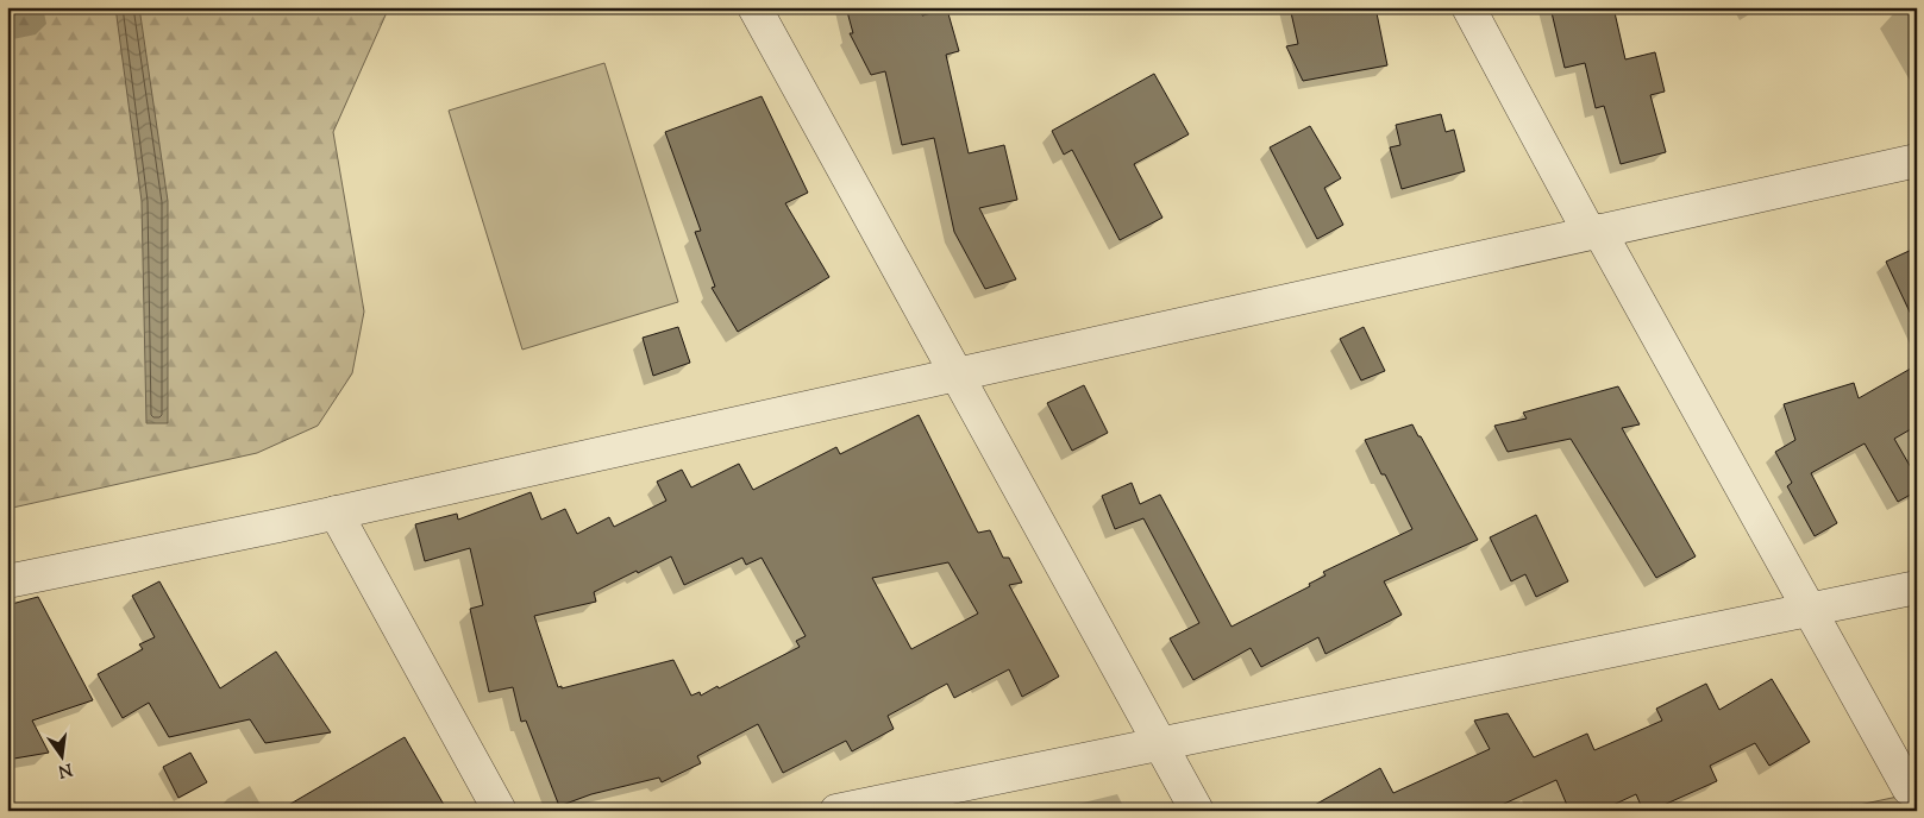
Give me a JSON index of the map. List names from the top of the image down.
{
  "north": "bottom"
}
